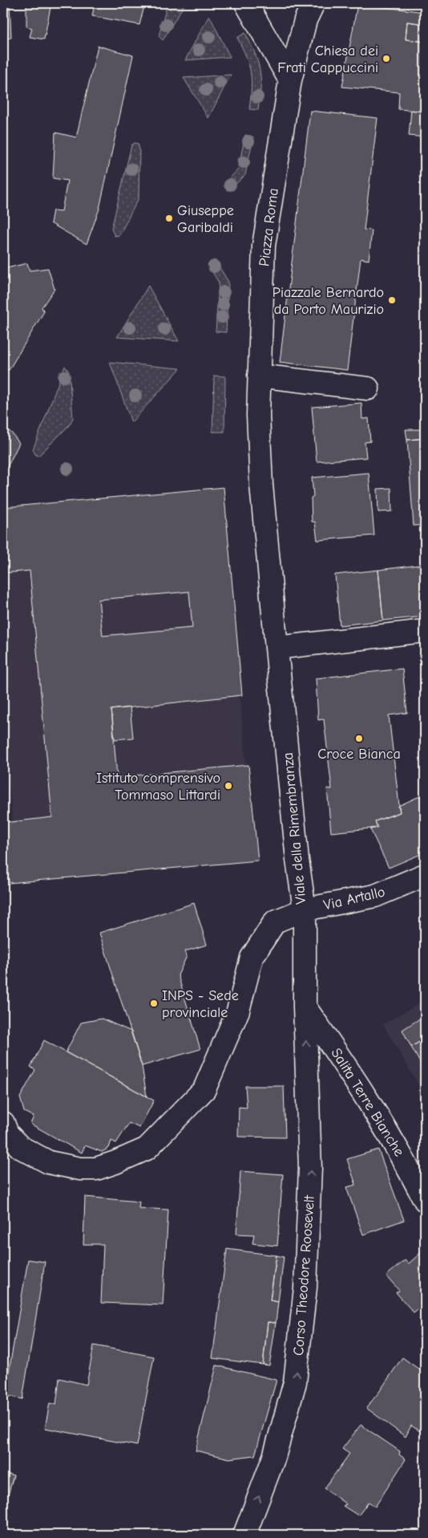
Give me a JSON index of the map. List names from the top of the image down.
{
  "streets": {
    "street": [
      "Piazza Roma",
      "Viale della Rimembranza",
      "Via Artallo",
      "Salita Terre Bianche",
      "Corso Theodore Roosevelt"
    ]
  },
  "crossings": [
    ["Piazza Roma", "Viale della Rimembranza"],
    ["Viale della Rimembranza", "Via Artallo"],
    ["Viale della Rimembranza", "Corso Theodore Roosevelt"],
    ["Via Artallo", "Corso Theodore Roosevelt"],
    ["Salita Terre Bianche", "Corso Theodore Roosevelt"]
  ],
  "one_way": ["Corso Theodore Roosevelt"],
  "places": [
    "Chiesa dei Frati Cappuccini",
    "Giuseppe Garibaldi",
    "Piazzale Bernardo da Porto Maurizio",
    "Croce Bianca",
    "Istituto comprensivo Tommaso Littardi",
    "INPS - Sede provinciale"
  ]
}
